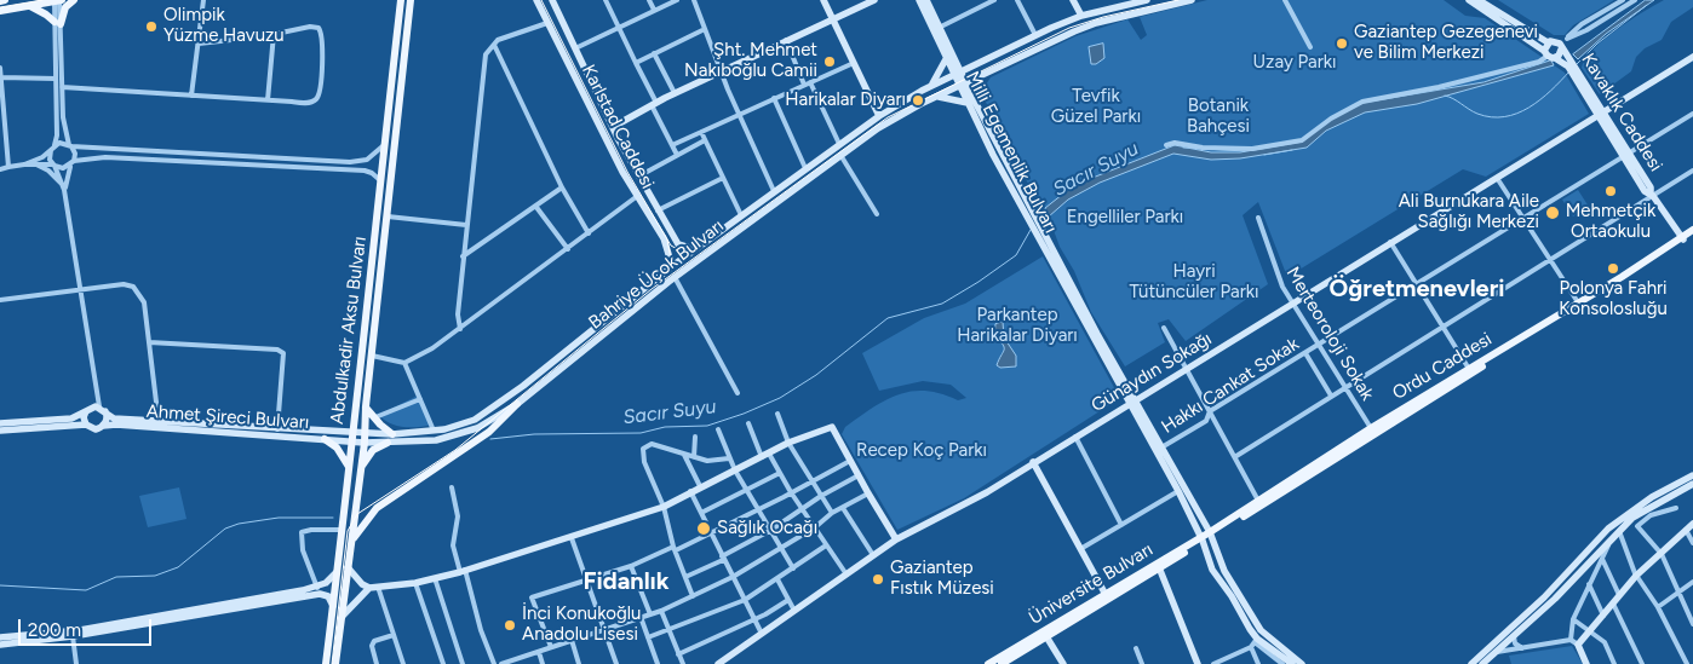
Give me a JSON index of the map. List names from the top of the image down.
{
  "streets": {
    "main road": [
      "Kavaklık Caddesi",
      "Karlstad Caddesi",
      "Milli Egemenlik Bulvarı",
      "Bahriye Üçok Bulvarı",
      "Abdulkadir Aksu Bulvarı",
      "Ordu Caddesi",
      "Günaydın Sokağı",
      "Ahmet Şireci Bulvarı",
      "Üniversite Bulvarı"
    ],
    "street": ["Merteoroloji Sokak", "Hakkı Cankat Sokak"]
  },
  "crossings": [
    ["Kavaklık Caddesi", "Ordu Caddesi"],
    ["Kavaklık Caddesi", "Günaydın Sokağı"],
    ["Kavaklık Caddesi", "Hakkı Cankat Sokak"],
    ["Karlstad Caddesi", "Bahriye Üçok Bulvarı"],
    ["Milli Egemenlik Bulvarı", "Bahriye Üçok Bulvarı"],
    ["Milli Egemenlik Bulvarı", "Ordu Caddesi"],
    ["Milli Egemenlik Bulvarı", "Günaydın Sokağı"],
    ["Milli Egemenlik Bulvarı", "Hakkı Cankat Sokak"],
    ["Milli Egemenlik Bulvarı", "Üniversite Bulvarı"],
    ["Bahriye Üçok Bulvarı", "Abdulkadir Aksu Bulvarı"],
    ["Bahriye Üçok Bulvarı", "Ahmet Şireci Bulvarı"],
    ["Abdulkadir Aksu Bulvarı", "Ahmet Şireci Bulvarı"],
    ["Merteoroloji Sokak", "Ordu Caddesi"],
    ["Merteoroloji Sokak", "Günaydın Sokağı"],
    ["Merteoroloji Sokak", "Hakkı Cankat Sokak"],
    ["Ordu Caddesi", "Üniversite Bulvarı"]
  ],
  "districts": ["Öğretmenevleri", "Fidanlık"],
  "water": ["Sacır Suyu"],
  "parks": [
    "Uzay Parkı",
    "Tevfik Güzel Parkı",
    "Botanik Bahçesi",
    "Engelliler Parkı",
    "Hayri Tütüncüler Parkı",
    "Parkantep Harikalar Diyarı",
    "Recep Koç Parkı"
  ],
  "places": [
    "Olimpik Yüzme Havuzu",
    "Gaziantep Gezegenevi ve Bilim Merkezi",
    "Şht. Mehmet Nakıboğlu Camii",
    "Harikalar Diyarı",
    "Mehmetçik Ortaokulu",
    "Ali Burnukara Aile Sağlığı Merkezi",
    "Polonya Fahri Konsolosluğu",
    "Sağlık Ocağı",
    "Gaziantep Fıstık Müzesi",
    "İnci Konukoğlu Anadolu Lisesi"
  ],
  "scale_bar": "200 m"
}
